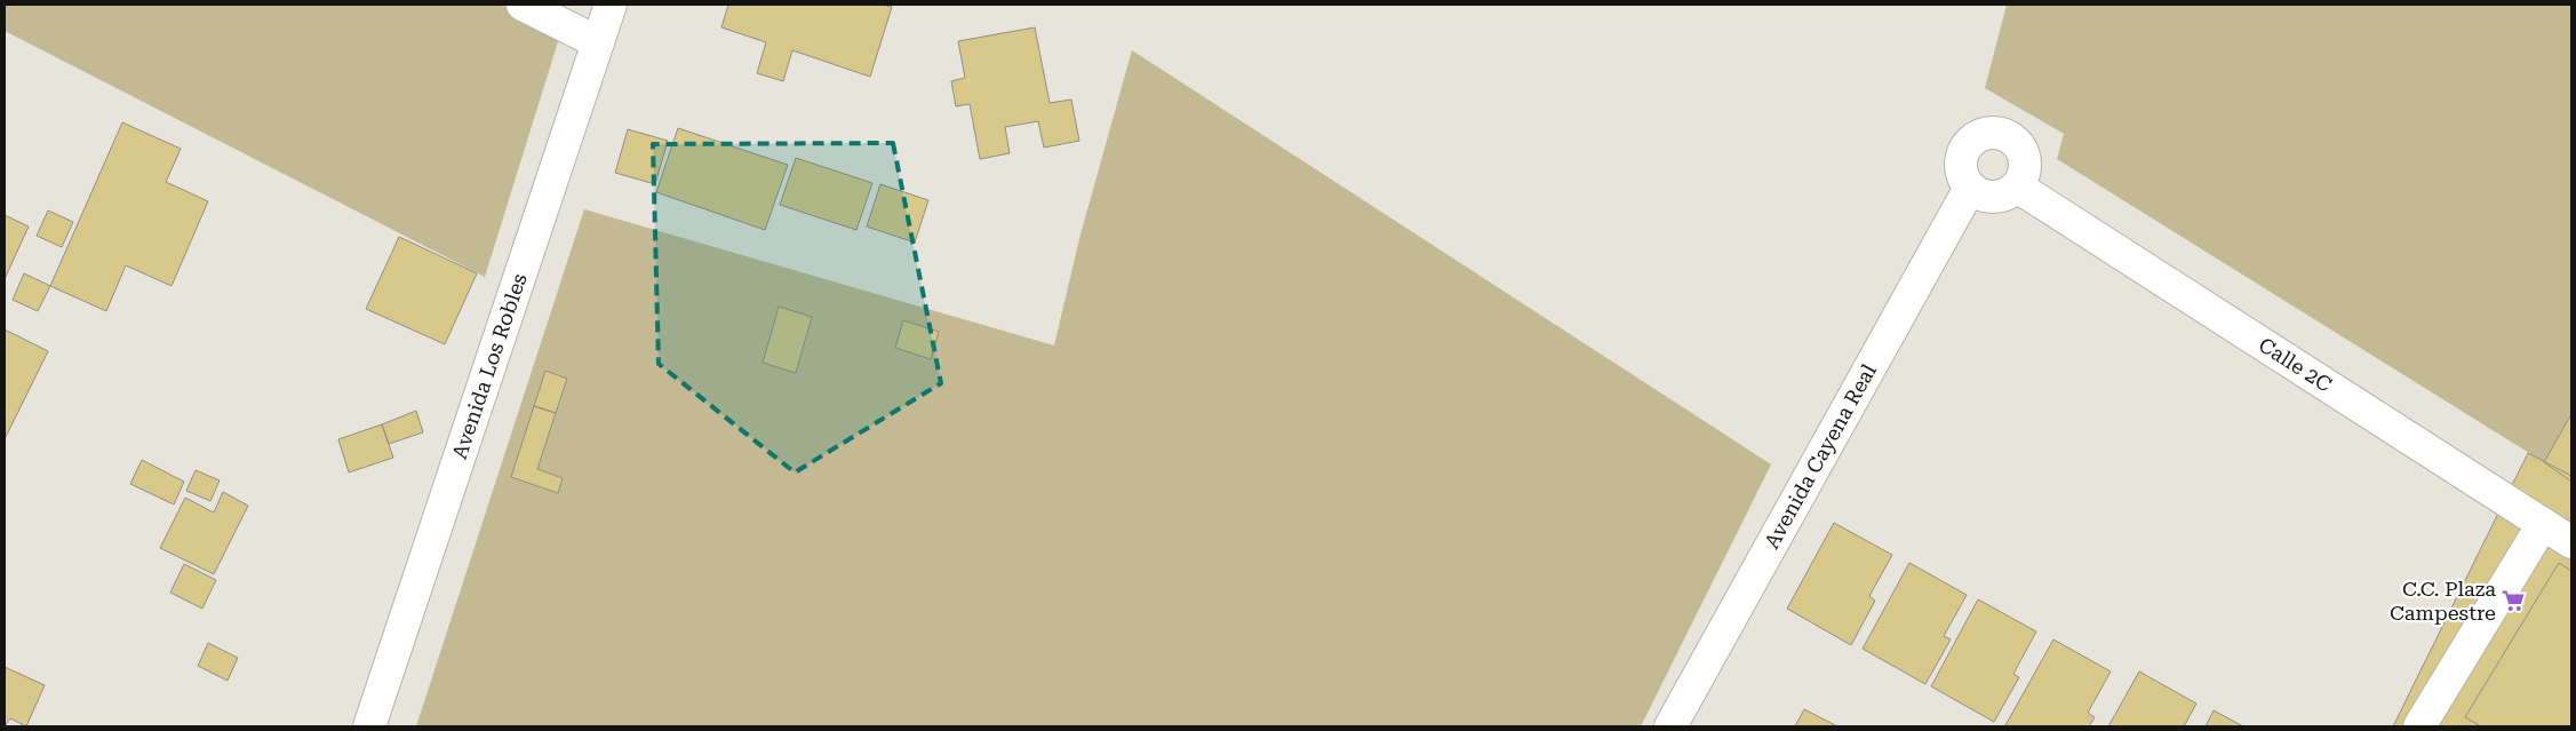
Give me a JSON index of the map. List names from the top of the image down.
{
  "streets": {
    "street": ["Avenida Los Robles", "Calle 2C", "Avenida Cayena Real"]
  },
  "crossings": [
    ["Calle 2C", "Avenida Cayena Real"]
  ],
  "places": {
    "supermarket": ["C.C. Plaza Campestre"]
  }
}
